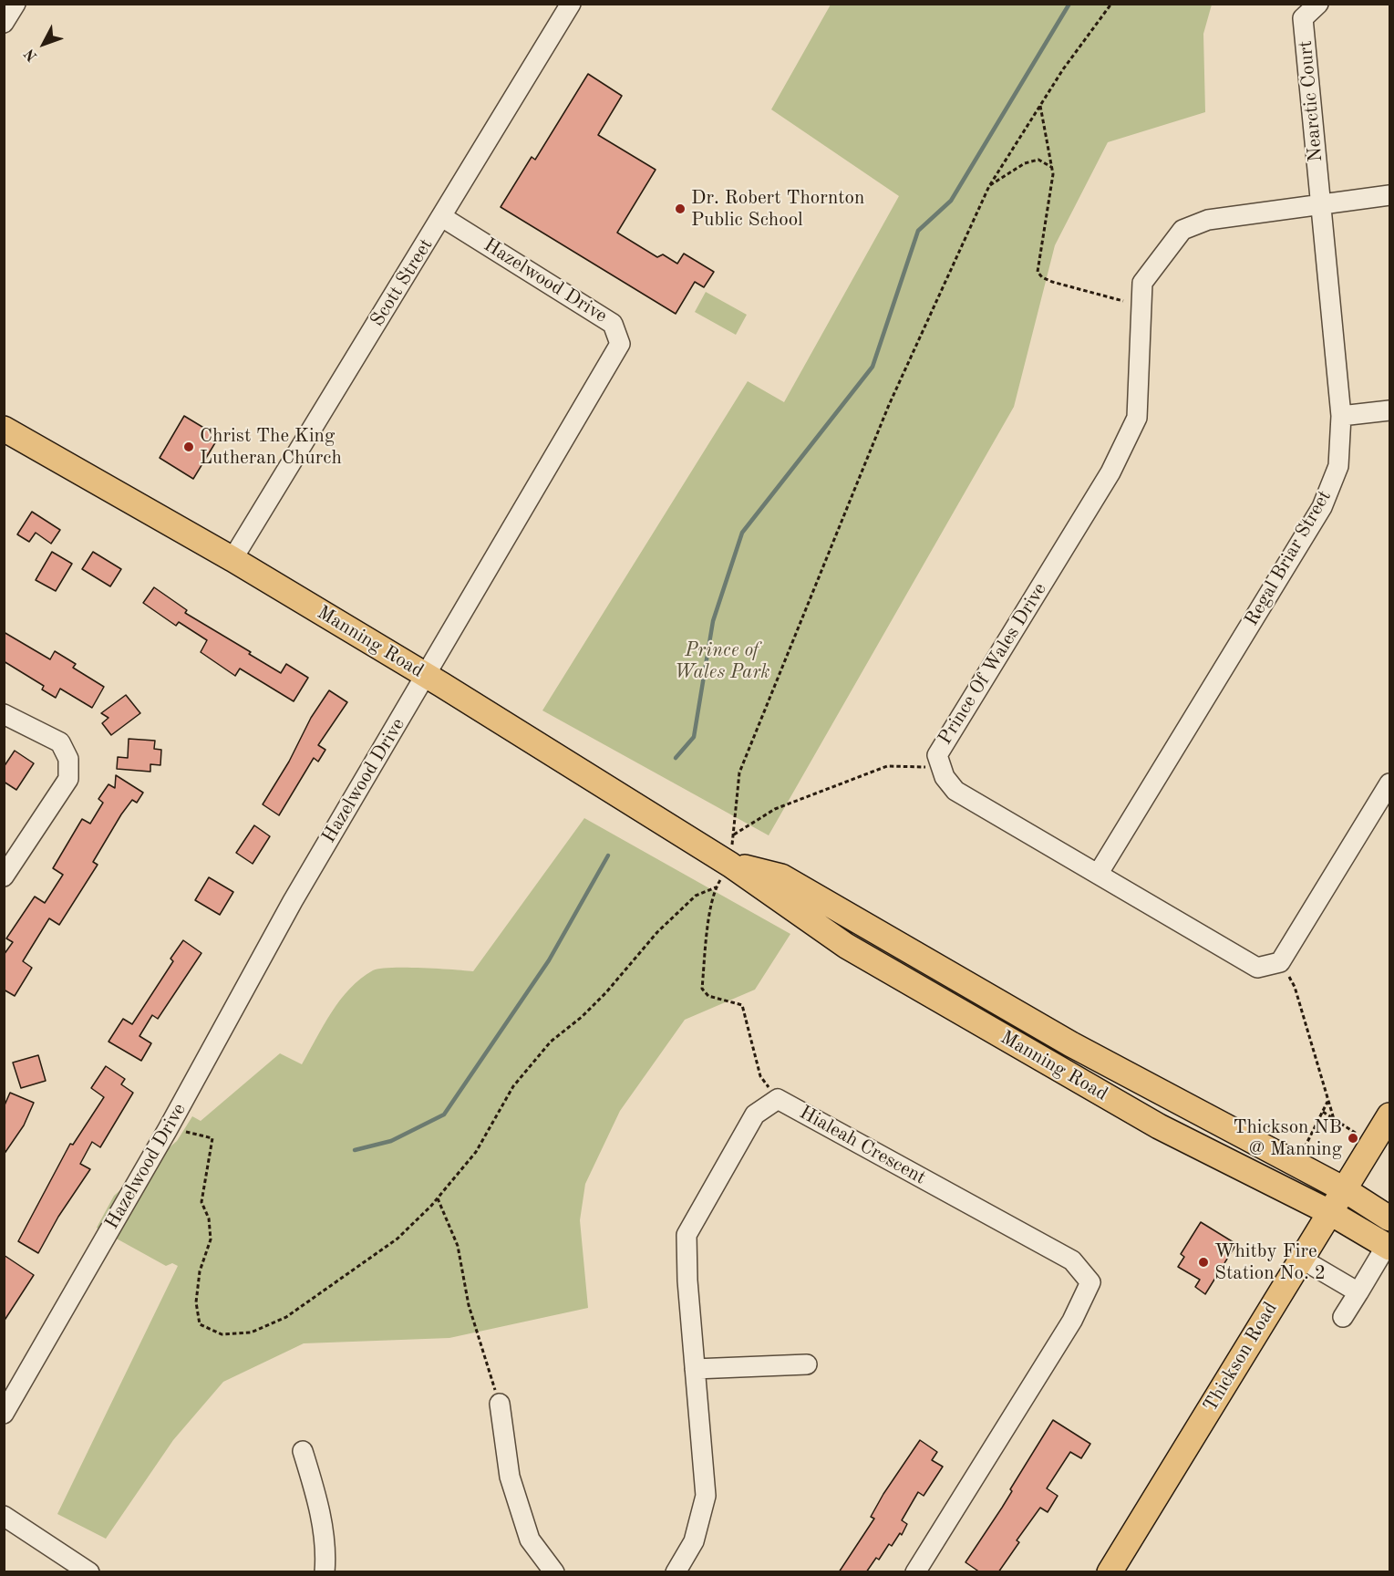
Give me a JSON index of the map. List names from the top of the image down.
{
  "streets": {
    "main road": ["Manning Road", "Thickson Road"],
    "street": [
      "Nearctic Court",
      "Hazelwood Drive",
      "Scott Street",
      "Regal Briar Street",
      "Prince Of Wales Drive",
      "Hialeah Crescent"
    ]
  },
  "crossings": [
    ["Nearctic Court", "Regal Briar Street"],
    ["Nearctic Court", "Prince Of Wales Drive"],
    ["Hazelwood Drive", "Scott Street"],
    ["Hazelwood Drive", "Manning Road"],
    ["Scott Street", "Manning Road"],
    ["Regal Briar Street", "Prince Of Wales Drive"],
    ["Manning Road", "Thickson Road"]
  ],
  "parks": ["Prince of Wales Park"],
  "places": [
    "Dr. Robert Thornton Public School",
    "Christ The King Lutheran Church",
    "Thickson NB @ Manning",
    "Whitby Fire Station No. 2"
  ],
  "north": "bottom left"
}
